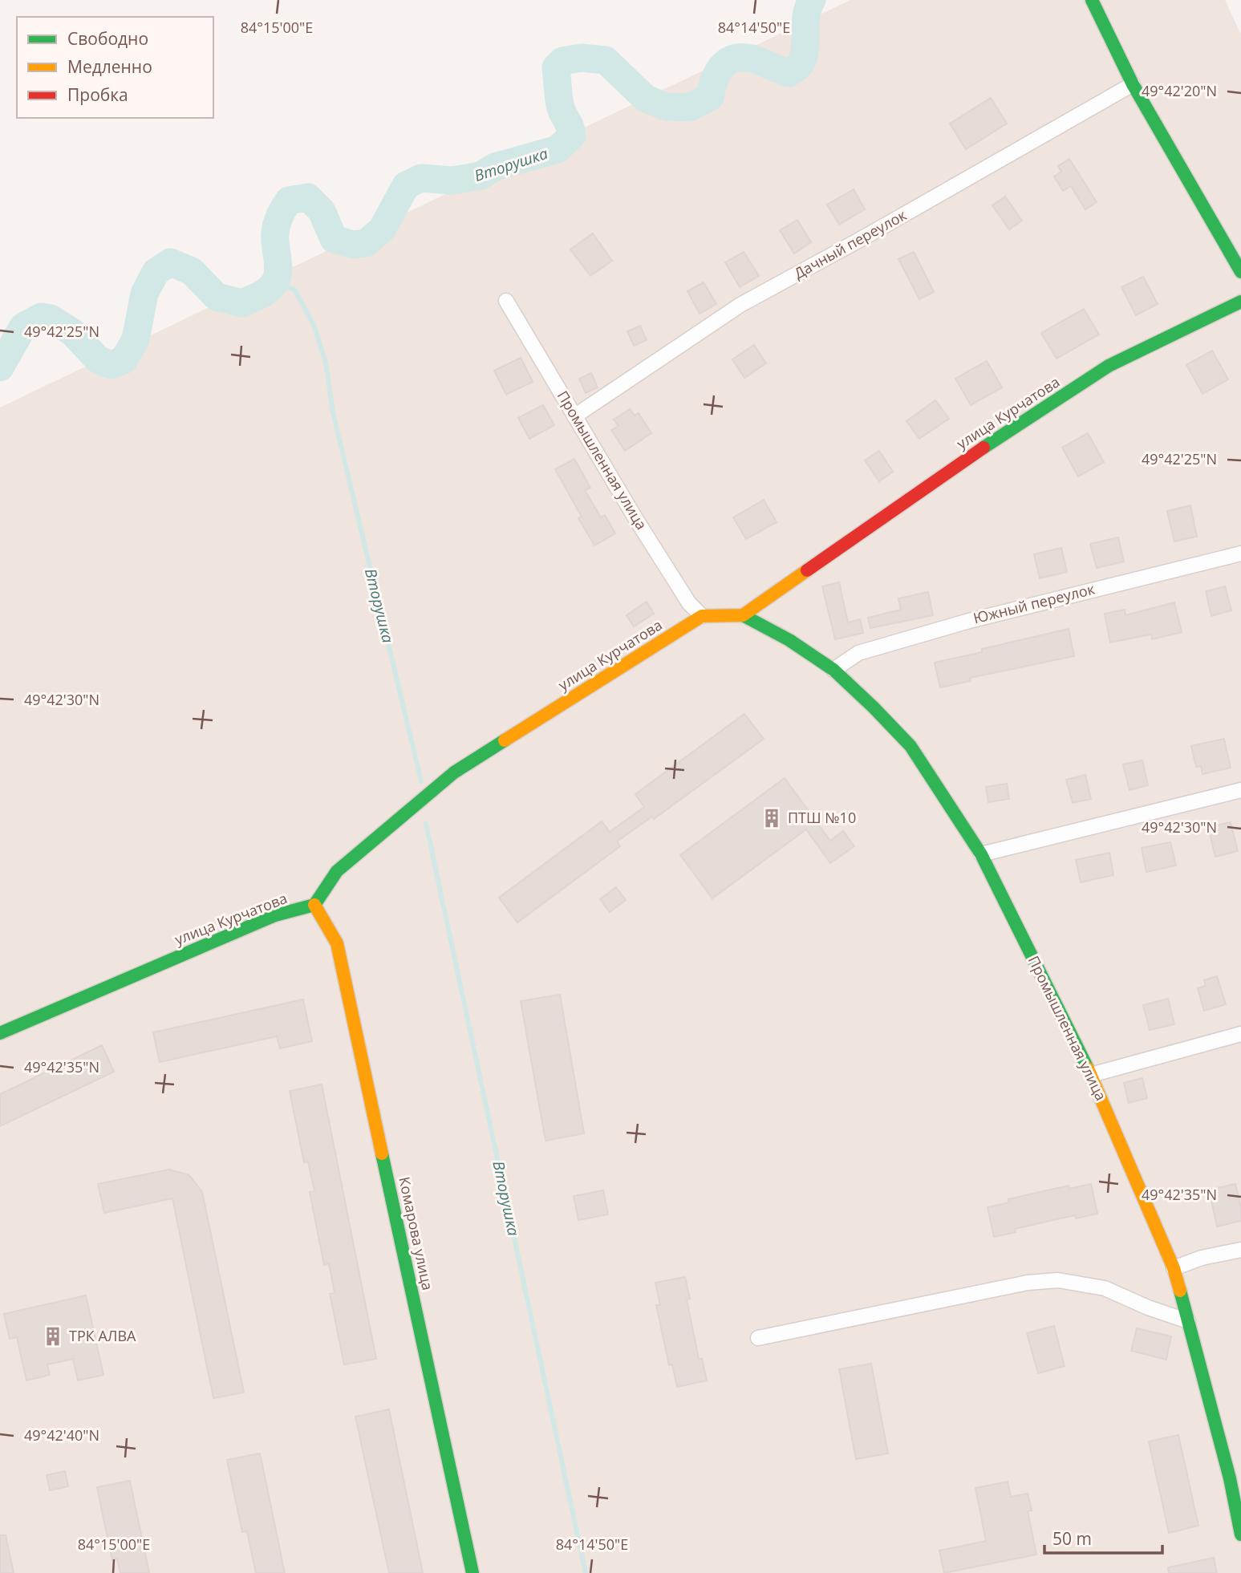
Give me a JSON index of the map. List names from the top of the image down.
{
  "streets": {
    "street": [
      "Дачный переулок",
      "улица Курчатова",
      "Промышленная улица",
      "Южный переулок",
      "Комарова улица"
    ]
  },
  "crossings": [
    ["Дачный переулок", "Промышленная улица"],
    ["улица Курчатова", "Промышленная улица"],
    ["улица Курчатова", "Комарова улица"],
    ["Промышленная улица", "Южный переулок"]
  ],
  "water": ["Вторушка"],
  "places": {
    "building": ["ПТШ №10", "ТРК АЛВА"]
  },
  "legend": ["Свободно", "Медленно", "Пробка"],
  "scale_bar": "50 m",
  "coordinates": [
    "84°15'00\"E",
    "84°14'50\"E",
    "49°42'20\"N",
    "49°42'25\"N",
    "49°42'30\"N",
    "49°42'35\"N",
    "49°42'40\"N"
  ]
}
